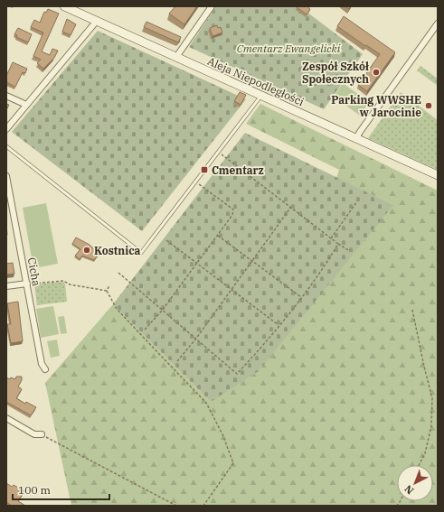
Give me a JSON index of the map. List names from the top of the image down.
{
  "streets": {
    "main road": ["Aleja Niepodległości"],
    "street": ["Cicha"]
  },
  "parks": ["Cmentarz Ewangelicki"],
  "places": {
    "other": ["Zespół Szkół Społecznych", "Parking WWSHE w Jarocinie", "Kostnica"],
    "transit": ["Cmentarz"]
  },
  "scale_bar": "100 m",
  "north": "bottom left"
}
